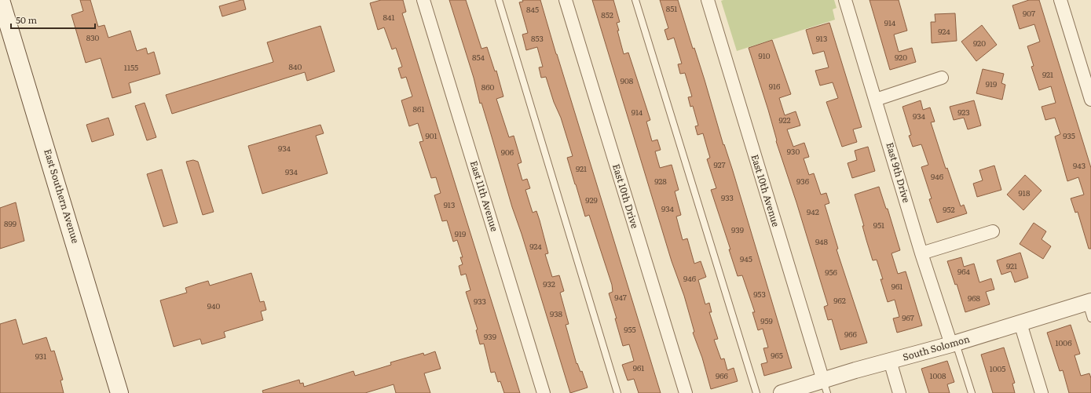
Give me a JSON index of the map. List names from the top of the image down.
{
  "streets": {
    "main road": ["East Southern Avenue"],
    "street": [
      "East 9th Drive",
      "East 10th Avenue",
      "East 11th Avenue",
      "East 10th Drive",
      "South Solomon"
    ]
  },
  "crossings": [
    ["East 9th Drive", "South Solomon"],
    ["East 10th Avenue", "South Solomon"]
  ],
  "house_numbers": [
    "851",
    "845",
    "907",
    "852",
    "841",
    "914",
    "924",
    "830",
    "853",
    "913",
    "920",
    "910",
    "854",
    "920",
    "840",
    "1155",
    "921",
    "908",
    "919",
    "916",
    "860",
    "861",
    "914",
    "923",
    "934",
    "922",
    "901",
    "935",
    "934",
    "930",
    "906",
    "927",
    "943",
    "921",
    "934",
    "946",
    "928",
    "936",
    "918",
    "933",
    "929",
    "913",
    "934",
    "952",
    "942",
    "899",
    "951",
    "939",
    "919",
    "948",
    "924",
    "945",
    "921",
    "964",
    "956",
    "946",
    "932",
    "961",
    "953",
    "947",
    "968",
    "962",
    "933",
    "940",
    "938",
    "967",
    "959",
    "955",
    "966",
    "939",
    "1006",
    "965",
    "931",
    "961",
    "1005",
    "966",
    "1008"
  ],
  "scale_bar": "50 m"
}
